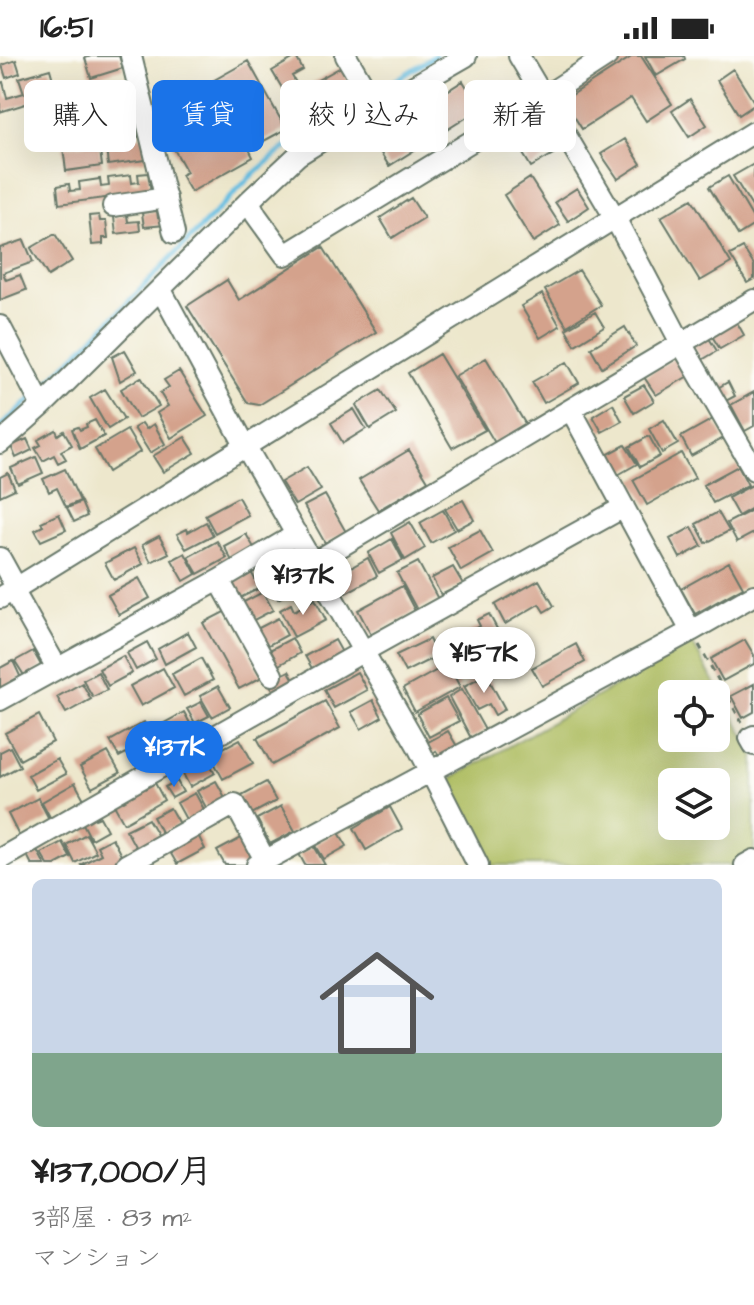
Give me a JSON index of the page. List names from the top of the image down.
{
  "page": {
    "status": "16:51",
    "chip": [
      "購入",
      "賃貸",
      "絞り込み",
      "新着"
    ],
    "price": ["¥137K", "¥157K", "¥137K"],
    "list": [
      {
        "name": "¥137,000/月",
        "note": "3部屋 · 83 m² · マンション"
      }
    ]
  }
}
